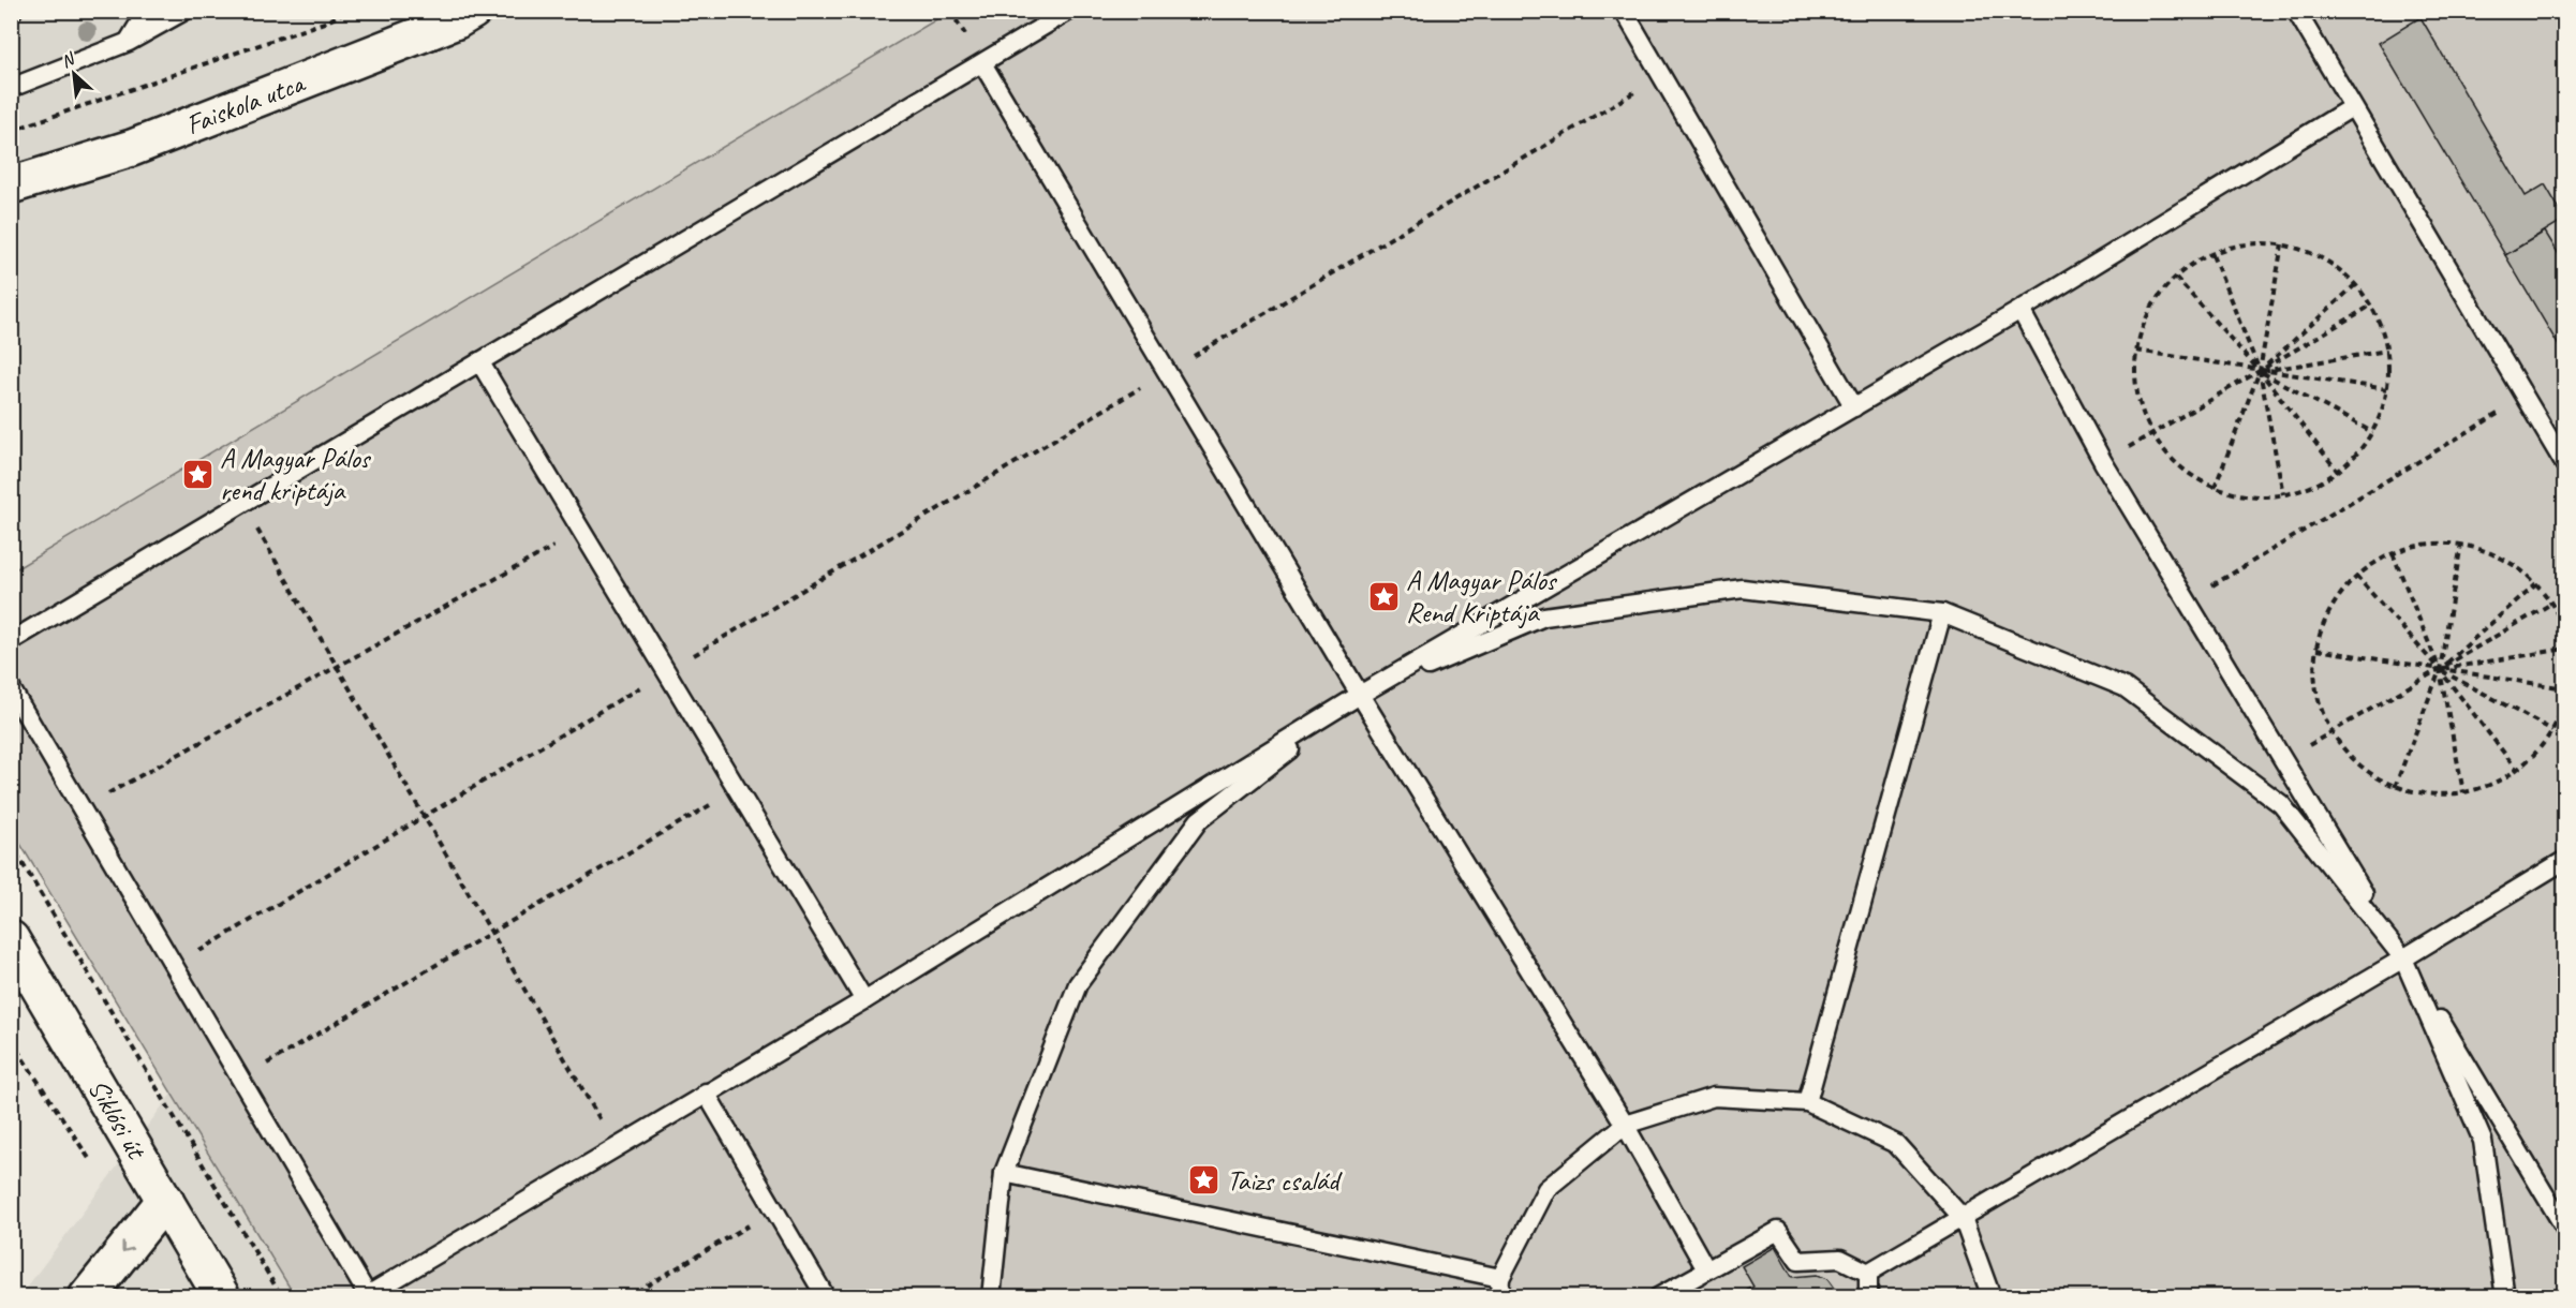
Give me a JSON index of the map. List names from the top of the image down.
{
  "streets": {
    "street": ["Faiskola utca", "Siklósi út"]
  },
  "places": {
    "place": ["A Magyar Pálos rend kriptája", "A Magyar Pálos Rend Kriptája", "Taizs család"]
  },
  "north": "top left"
}
